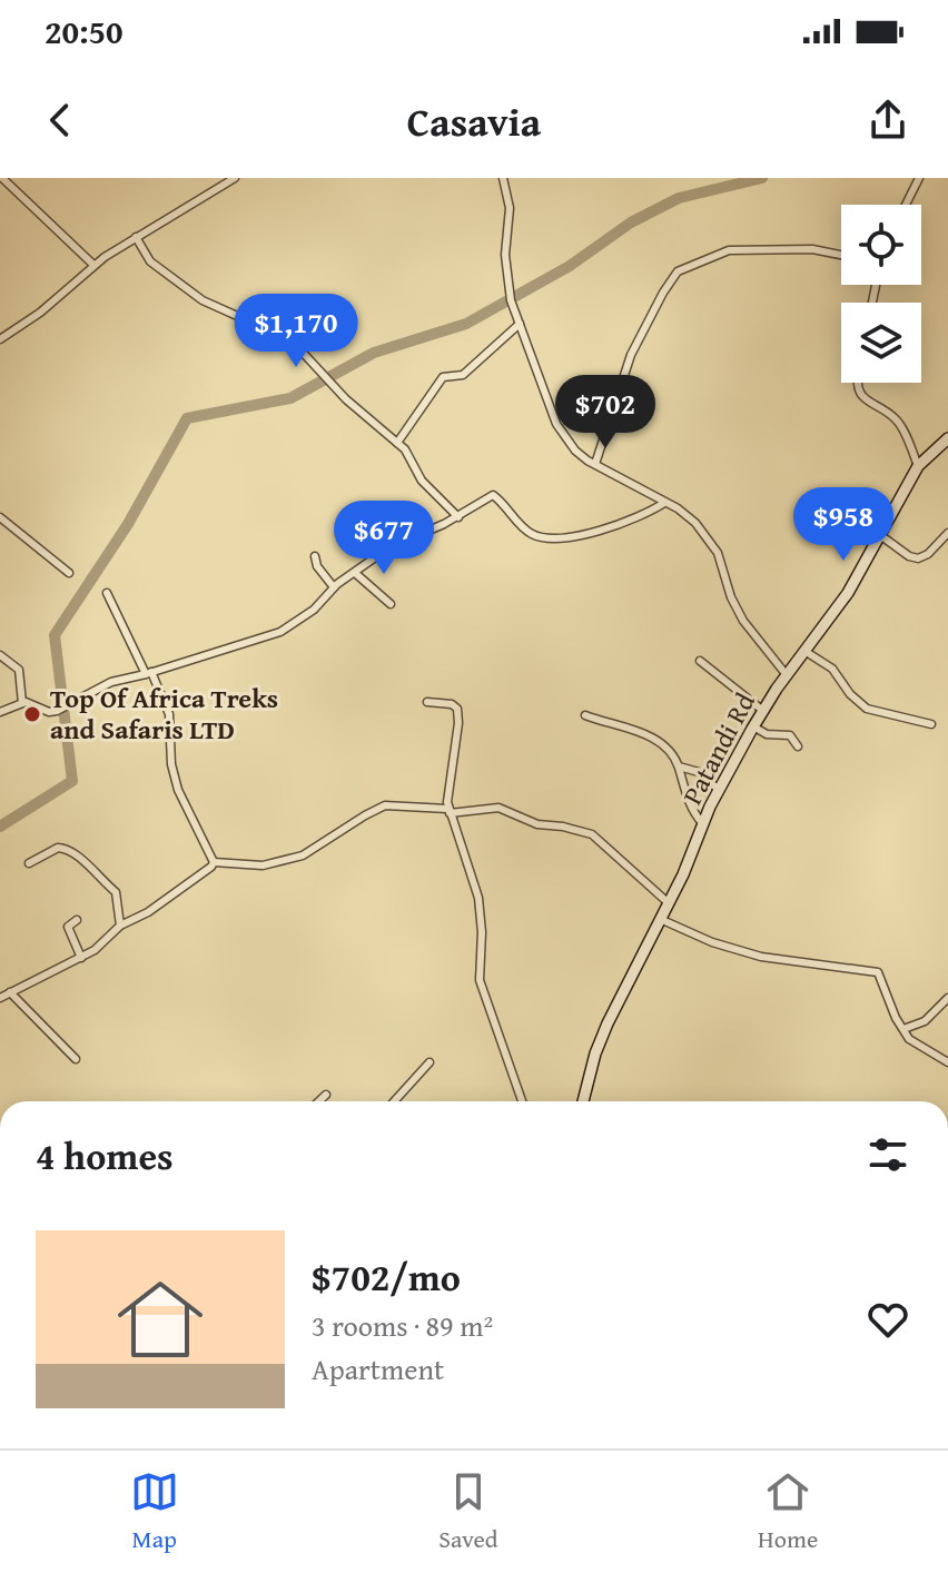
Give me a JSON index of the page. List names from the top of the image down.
{
  "streets": {
    "street": ["Patandi Rd"]
  },
  "places": ["Top Of Africa Treks and Safaris LTD"],
  "page": {
    "status": "20:50",
    "header": "Casavia",
    "price": [
      "$1,170",
      "$702",
      "$958",
      "$677"
    ],
    "heading": "4 homes",
    "list": [
      {
        "name": "$702/mo",
        "note": "3 rooms · 89 m² · Apartment"
      }
    ],
    "tabs": ["Map", "Saved", "Home"]
  }
}
